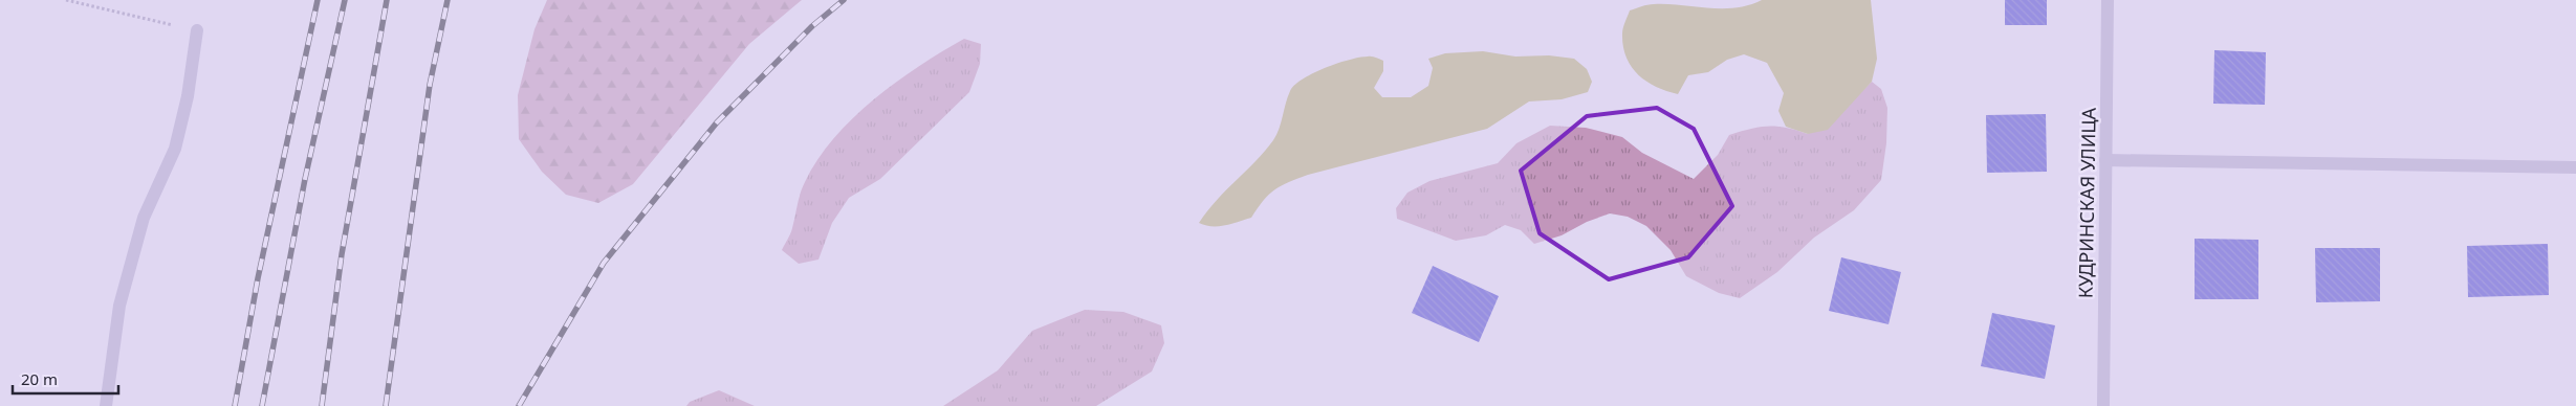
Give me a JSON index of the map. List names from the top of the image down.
{
  "streets": {
    "street": ["КУДРИНСКАЯ УЛИЦА"]
  },
  "scale_bar": "20 m"
}
